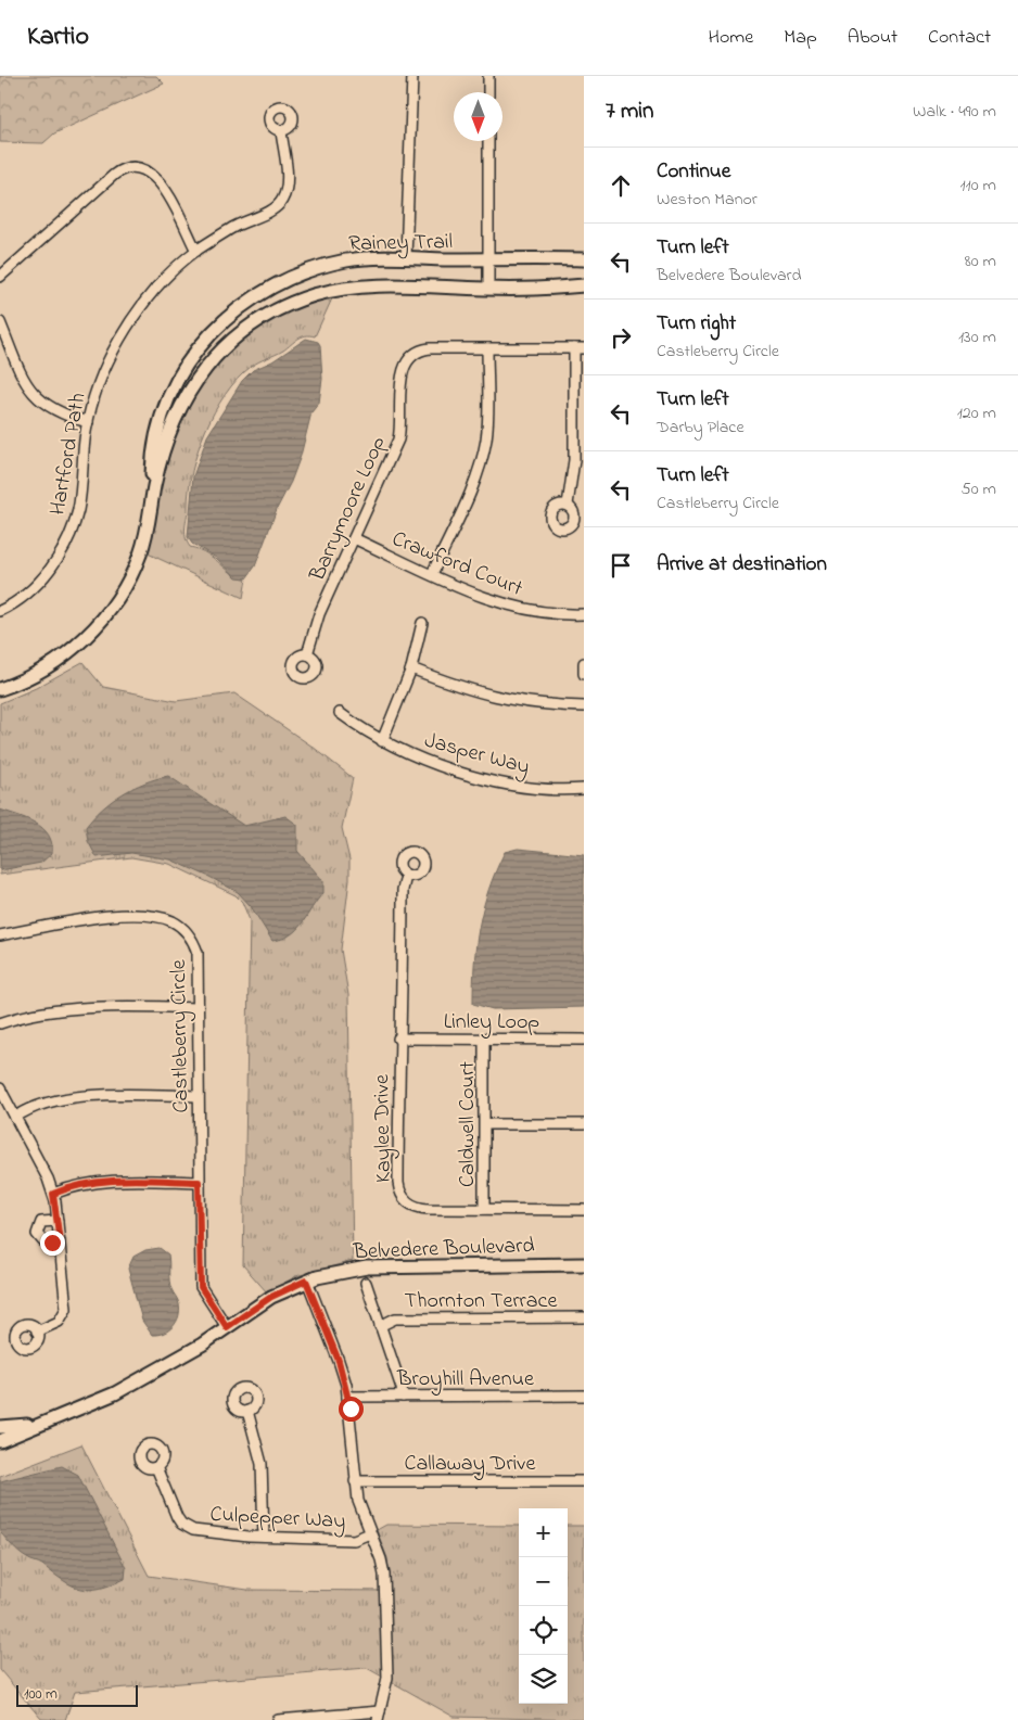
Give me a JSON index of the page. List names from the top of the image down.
{
  "streets": {
    "street": [
      "Rainey Trail",
      "Hartford Path",
      "Barrymoore Loop",
      "Crawford Court",
      "Jasper Way",
      "Linley Loop",
      "Castleberry Circle",
      "Caldwell Court",
      "Kaylee Drive",
      "Belvedere Boulevard",
      "Thornton Terrace",
      "Broyhill Avenue",
      "Callaway Drive",
      "Culpepper Way"
    ]
  },
  "crossings": [
    ["Barrymoore Loop", "Crawford Court"],
    ["Linley Loop", "Caldwell Court"],
    ["Linley Loop", "Kaylee Drive"],
    ["Castleberry Circle", "Belvedere Boulevard"],
    ["Caldwell Court", "Kaylee Drive"]
  ],
  "scale_bar": "100 m",
  "north": "bottom",
  "page": {
    "header": "Kartio",
    "nav": [
      "Home",
      "Map",
      "About",
      "Contact"
    ],
    "heading": ["7 min", "Walk · 490 m"],
    "list": [
      ["Continue", "Weston Manor", "110 m"],
      ["Turn left", "Belvedere Boulevard", "80 m"],
      ["Turn right", "Castleberry Circle", "130 m"],
      ["Turn left", "Darby Place", "120 m"],
      ["Turn left", "Castleberry Circle", "50 m"],
      "Arrive at destination"
    ],
    "map_buttons": ["+", "−"],
    "scale": "100 m"
  }
}
